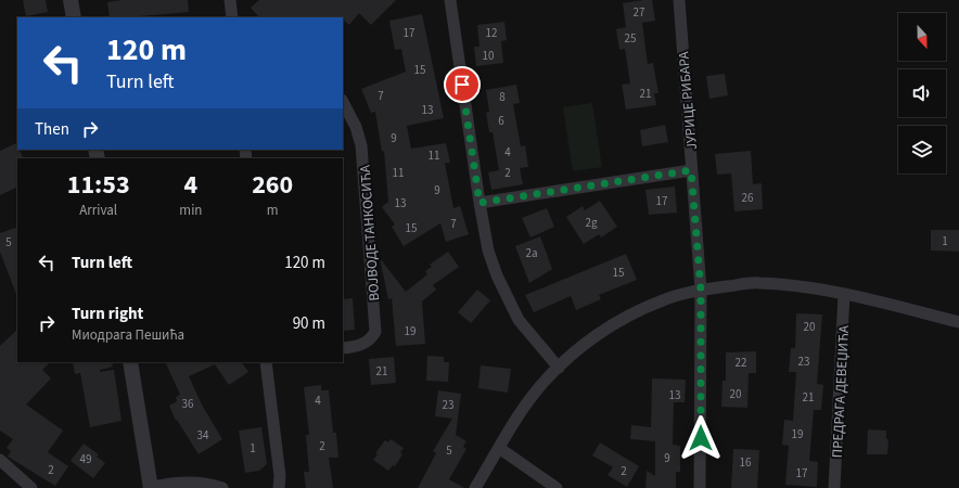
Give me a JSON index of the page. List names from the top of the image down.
{
  "streets": {
    "street": ["ЈУРИЦЕ РИБАРА", "ВОЈВОДЕ ТАНКОСИЋА", "ПРЕДРАГА ДЕВЕЏИЋА"]
  },
  "house_numbers": [
    "27",
    "17",
    "12",
    "25",
    "10",
    "15",
    "21",
    "7",
    "8",
    "13",
    "6",
    "9",
    "4",
    "11",
    "11",
    "2",
    "9",
    "26",
    "17",
    "13",
    "2g",
    "7",
    "15",
    "1",
    "5",
    "2a",
    "15",
    "20",
    "19",
    "23",
    "22",
    "21",
    "20",
    "13",
    "21",
    "4",
    "36",
    "23",
    "19",
    "34",
    "2",
    "1",
    "5",
    "9",
    "49",
    "16",
    "2",
    "2",
    "17"
  ],
  "north": "bottom",
  "page": {
    "turn": ["120 m", "Turn left"],
    "then": "Then",
    "eta": [
      "11:53",
      "Arrival",
      "4",
      "min",
      "260",
      "m"
    ],
    "list": [
      {
        "name": "Turn left",
        "value": "120 m"
      },
      {
        "name": "Turn right",
        "note": "Миодрага Пешића",
        "value": "90 m"
      }
    ]
  }
}
